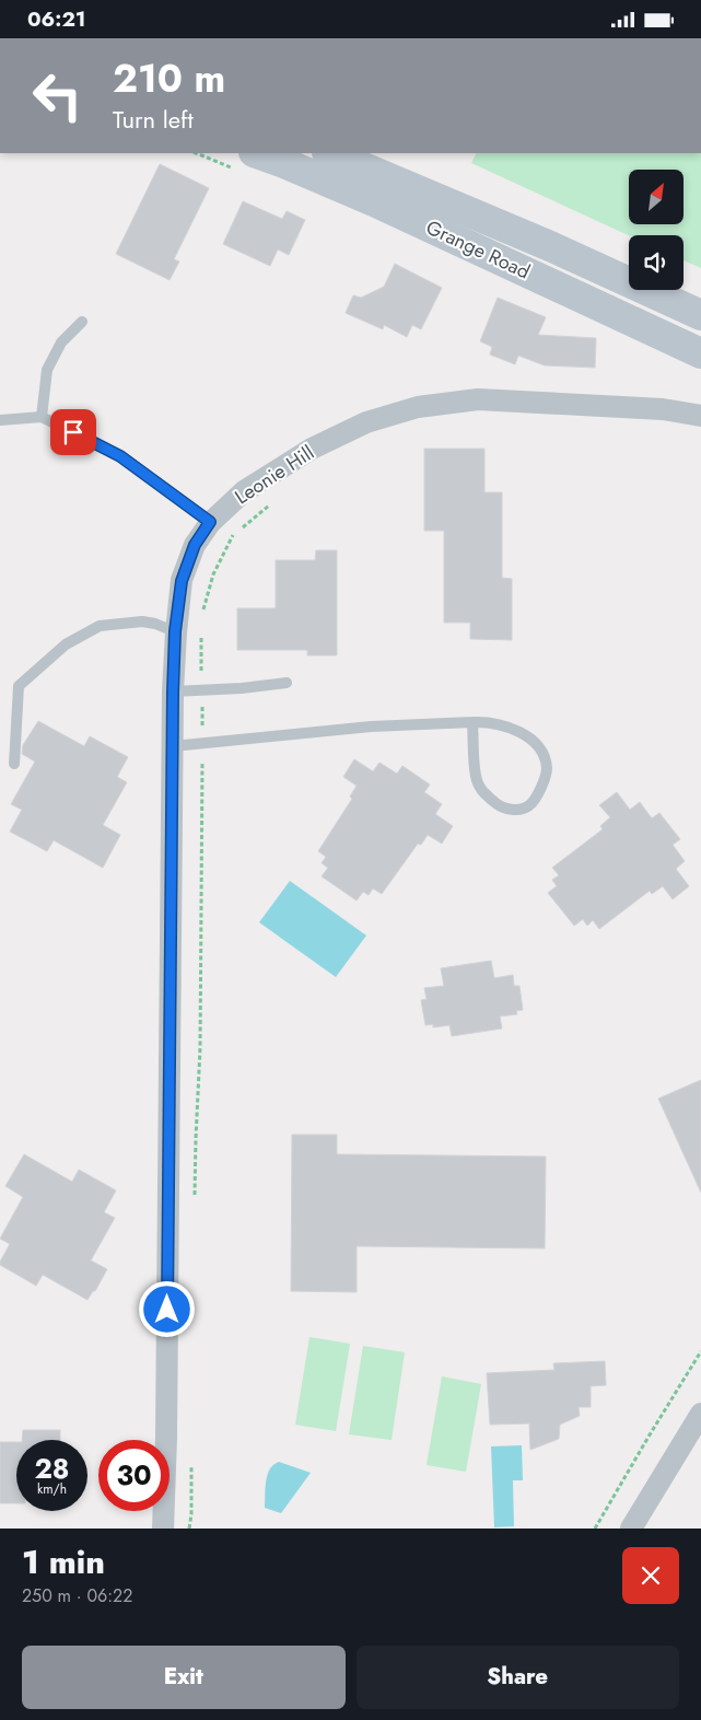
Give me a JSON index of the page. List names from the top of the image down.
{
  "streets": {
    "main road": ["Grange Road"],
    "street": ["Leonie Hill"]
  },
  "north": "top right",
  "page": {
    "status": "06:21",
    "turn": ["210 m", "Turn left"],
    "speed": "28 km/h",
    "limit": "30",
    "heading": ["1 min", "250 m · 06:22"],
    "buttons": ["Exit", "Share"]
  }
}
